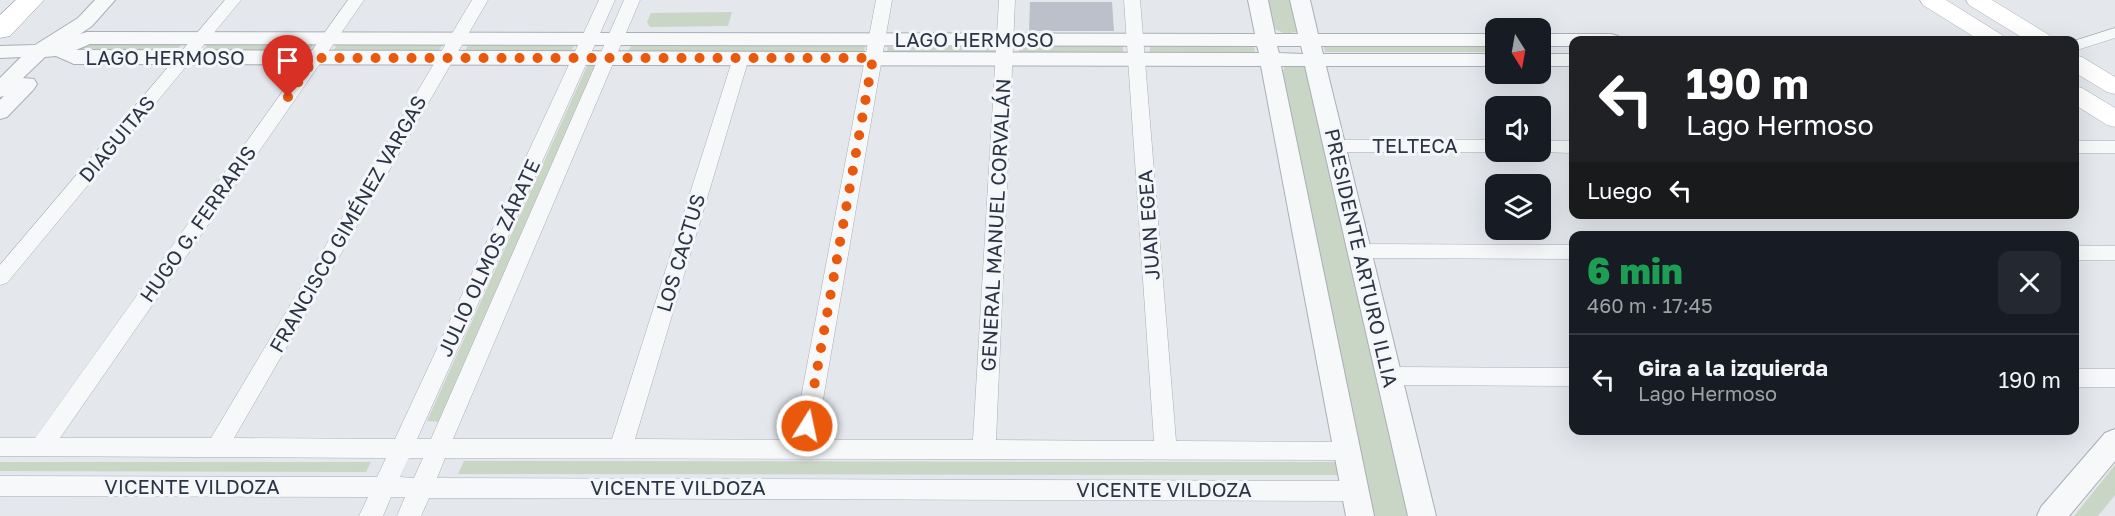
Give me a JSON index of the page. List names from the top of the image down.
{
  "streets": {
    "street": [
      "LAGO HERMOSO",
      "DIAGUITAS",
      "TELTECA",
      "HUGO G. FERRARIS",
      "FRANCISCO GIMÉNEZ VARGAS",
      "GENERAL MANUEL CORVALÁN",
      "JUAN EGEA",
      "LOS CACTUS",
      "JULIO OLMOS ZÁRATE",
      "PRESIDENTE ARTURO ILLIA",
      "VICENTE VILDOZA"
    ]
  },
  "crossings": [
    ["LAGO HERMOSO", "DIAGUITAS"],
    ["LAGO HERMOSO", "HUGO G. FERRARIS"],
    ["LAGO HERMOSO", "FRANCISCO GIMÉNEZ VARGAS"],
    ["LAGO HERMOSO", "GENERAL MANUEL CORVALÁN"],
    ["LAGO HERMOSO", "JUAN EGEA"],
    ["LAGO HERMOSO", "LOS CACTUS"],
    ["LAGO HERMOSO", "JULIO OLMOS ZÁRATE"],
    ["LAGO HERMOSO", "PRESIDENTE ARTURO ILLIA"],
    ["TELTECA", "PRESIDENTE ARTURO ILLIA"],
    ["HUGO G. FERRARIS", "VICENTE VILDOZA"],
    ["FRANCISCO GIMÉNEZ VARGAS", "VICENTE VILDOZA"],
    ["GENERAL MANUEL CORVALÁN", "VICENTE VILDOZA"],
    ["JUAN EGEA", "VICENTE VILDOZA"],
    ["LOS CACTUS", "VICENTE VILDOZA"],
    ["JULIO OLMOS ZÁRATE", "VICENTE VILDOZA"]
  ],
  "north": "bottom",
  "page": {
    "turn": ["190 m", "Lago Hermoso"],
    "then": "Luego",
    "heading": ["6 min", "460 m · 17:45"],
    "list": [
      {
        "name": "Gira a la izquierda",
        "note": "Lago Hermoso",
        "value": "190 m"
      }
    ]
  }
}
